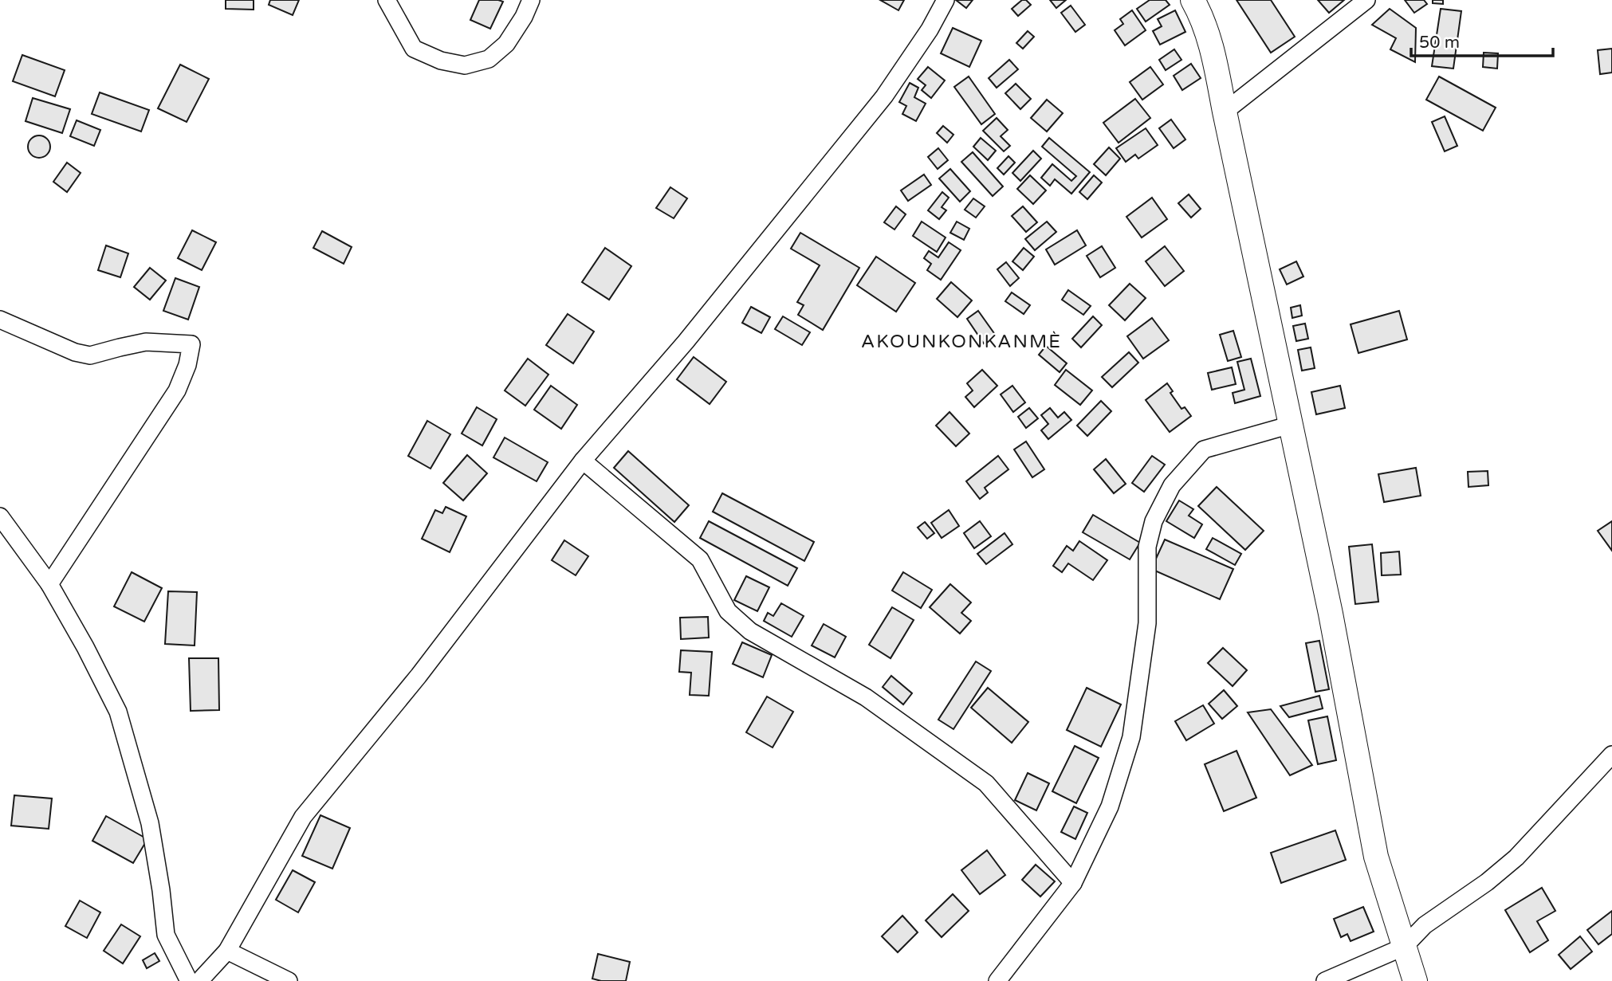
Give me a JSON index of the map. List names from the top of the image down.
{
  "districts": ["AKOUNKONKANMÈ"],
  "scale_bar": "50 m"
}
